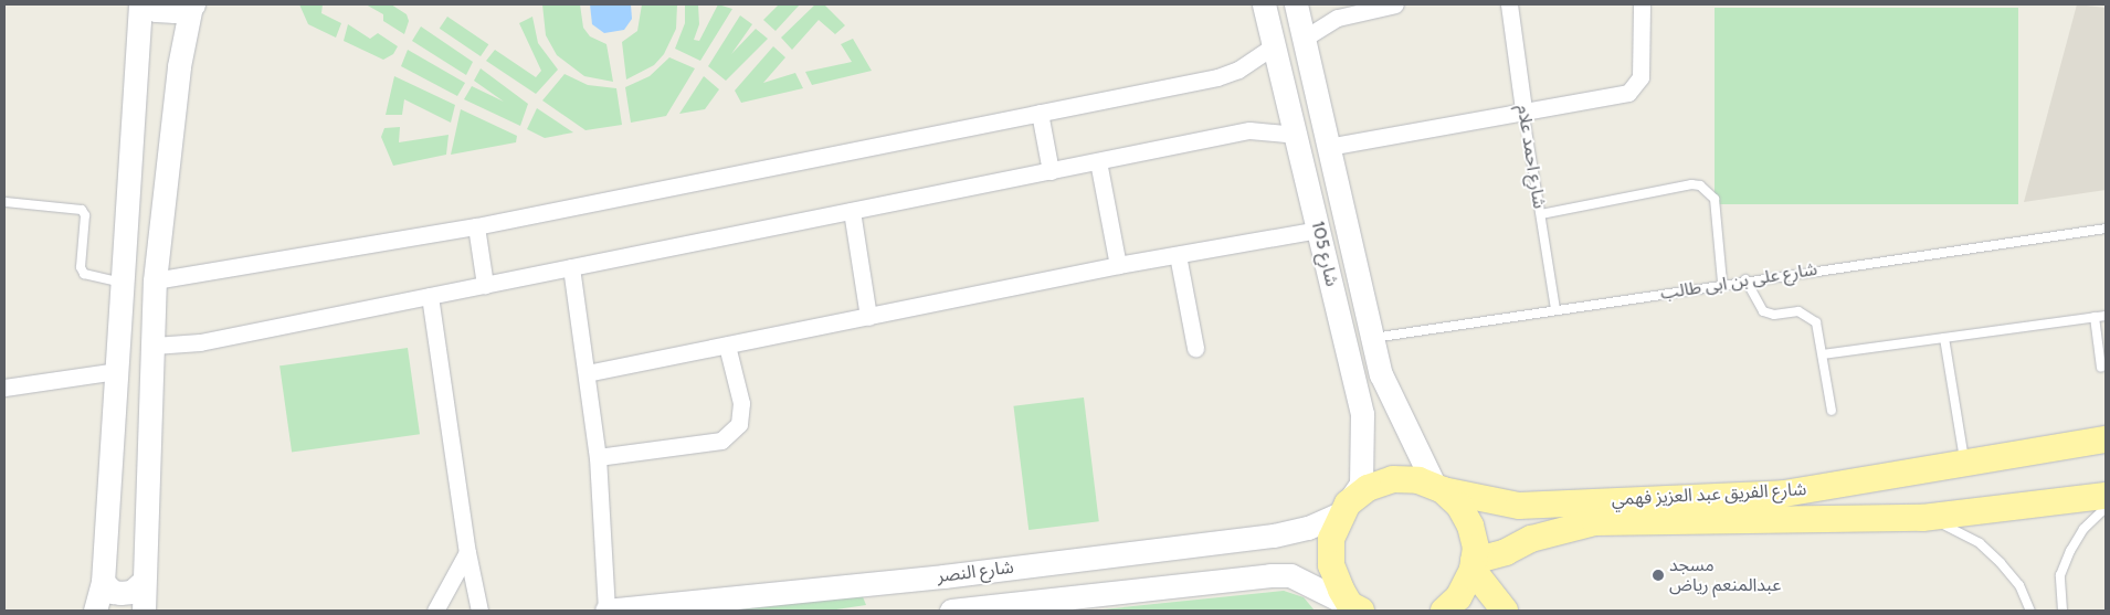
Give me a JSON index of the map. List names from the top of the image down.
{
  "streets": {
    "main road": ["شارع 105", "شارع الفريق عبد العزيز فهمي", "شارع النصر"],
    "street": ["شارع احمد علام"],
    "lane": ["شارع على بن ابى طالب"]
  },
  "crossings": [
    ["شارع احمد علام", "شارع على بن ابى طالب"],
    ["شارع 105", "شارع على بن ابى طالب"],
    ["شارع 105", "شارع الفريق عبد العزيز فهمي"],
    ["شارع 105", "شارع النصر"],
    ["شارع الفريق عبد العزيز فهمي", "شارع النصر"]
  ],
  "places": ["مسجد عبدالمنعم رياض"]
}
